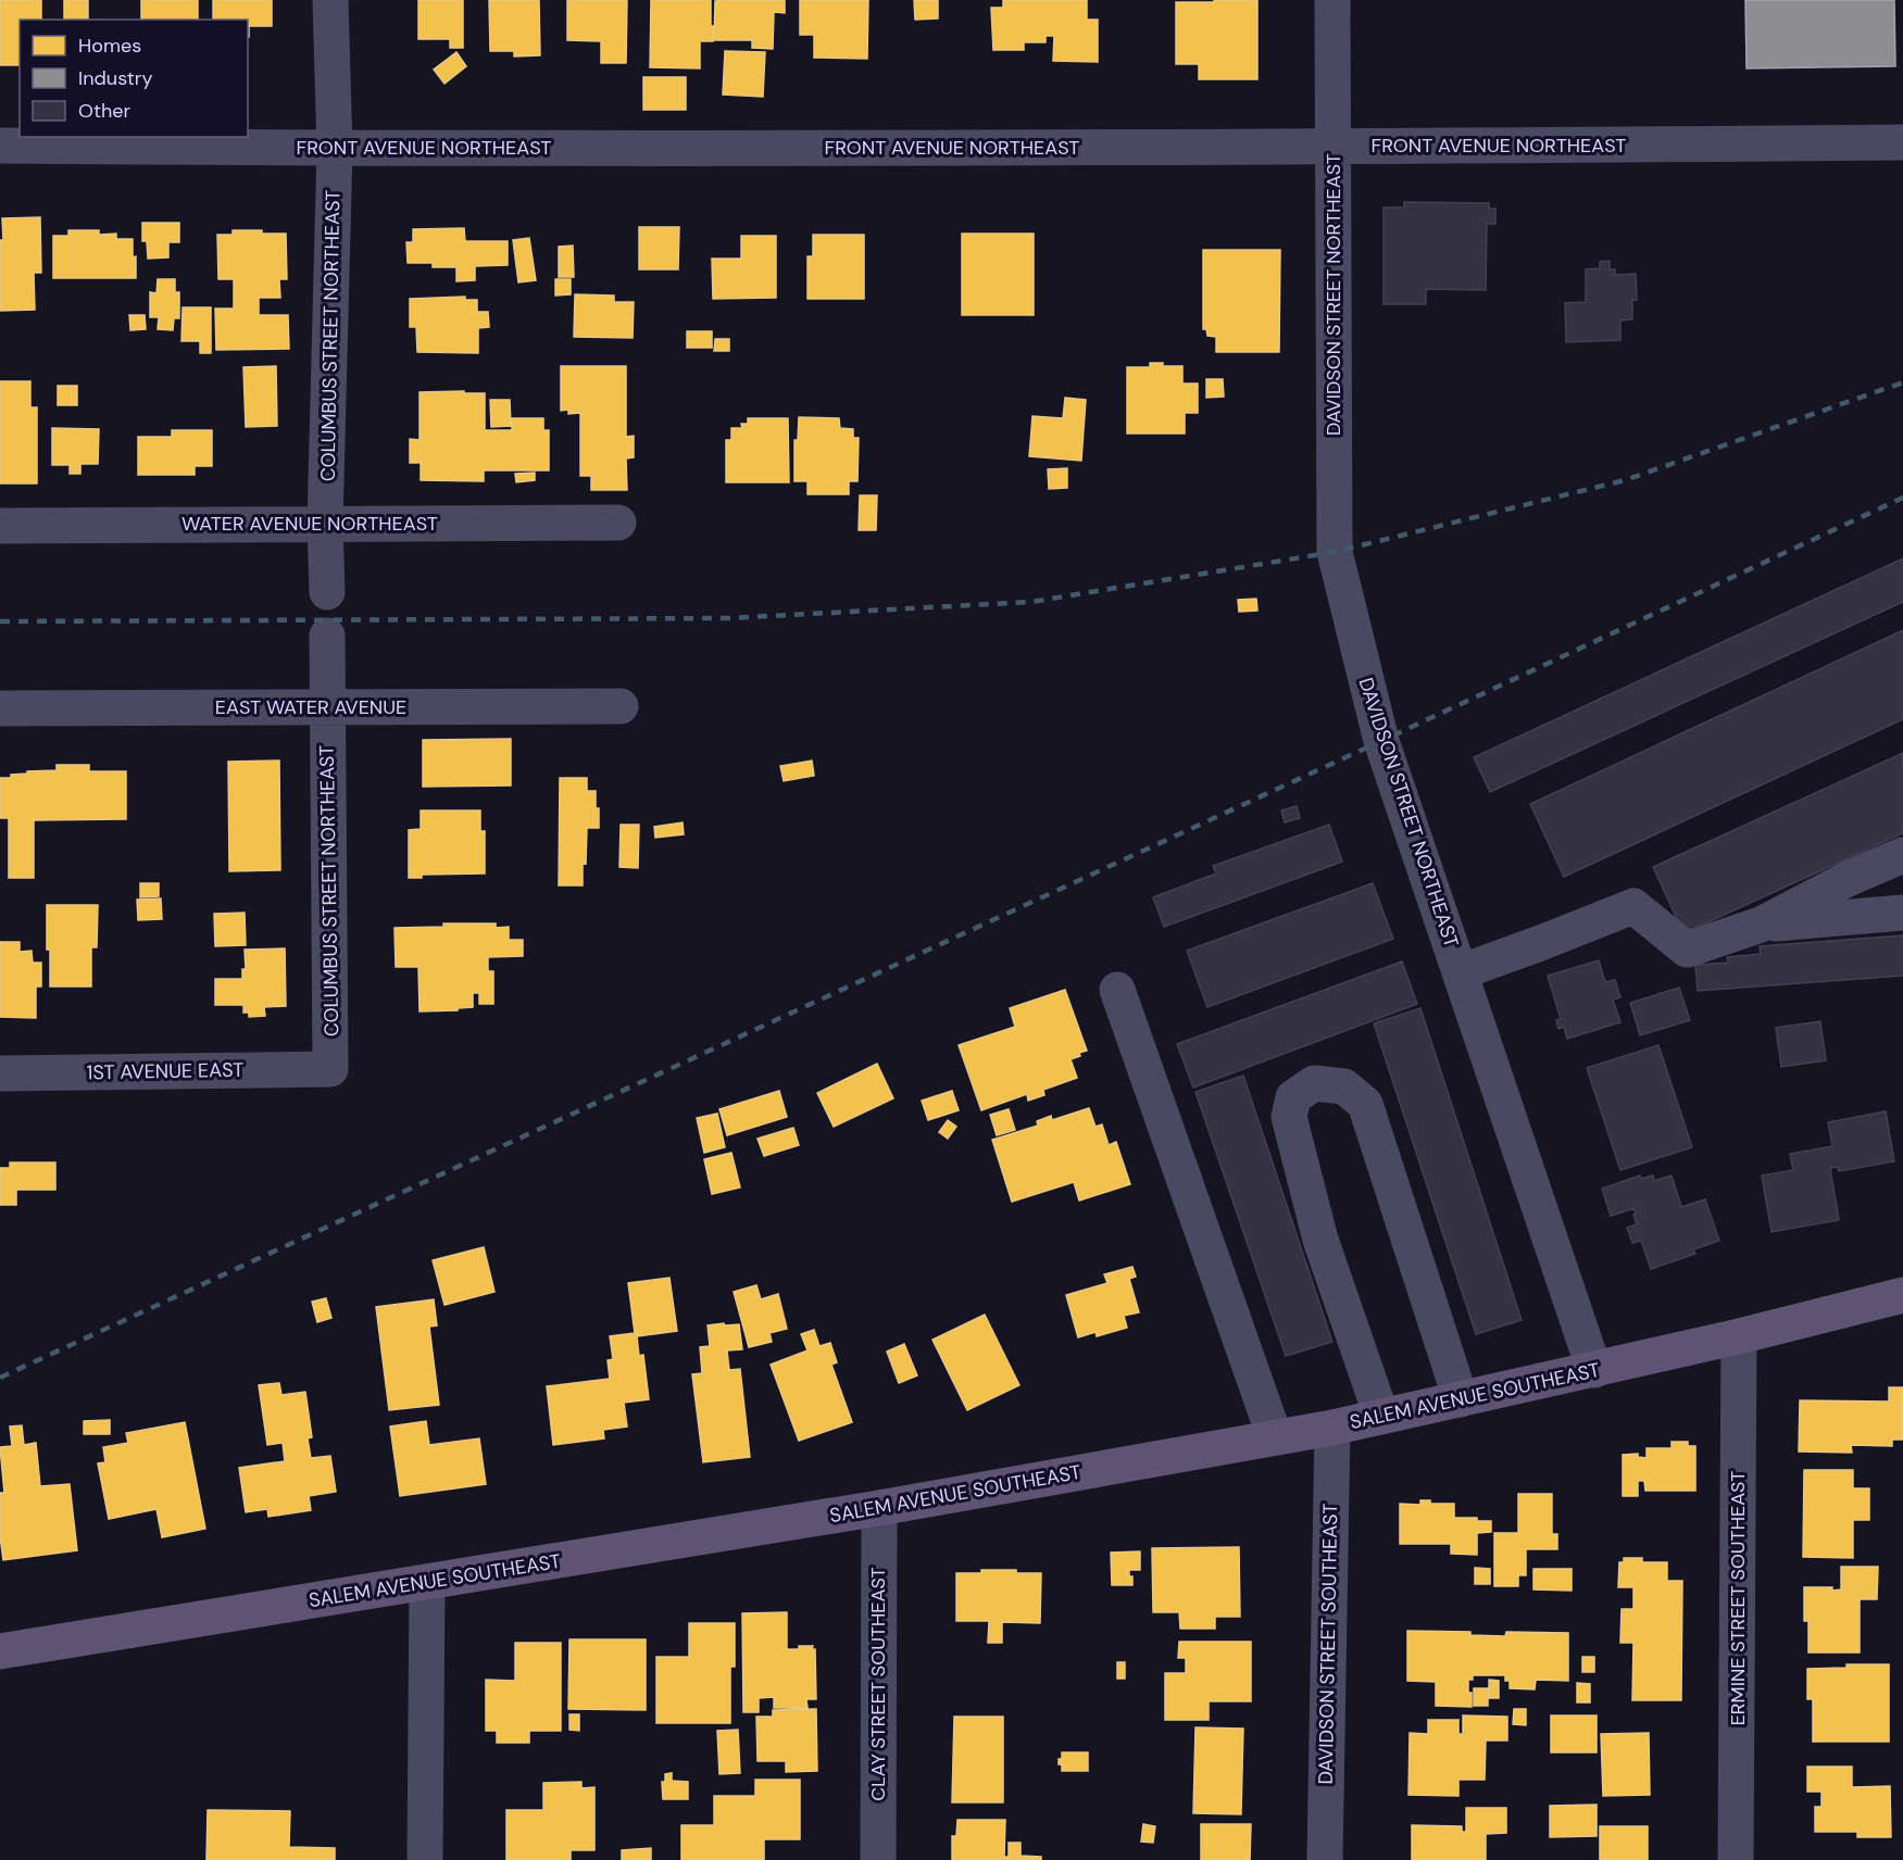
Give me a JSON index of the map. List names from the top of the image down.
{
  "streets": {
    "main road": ["SALEM AVENUE SOUTHEAST"],
    "street": [
      "FRONT AVENUE NORTHEAST",
      "DAVIDSON STREET NORTHEAST",
      "COLUMBUS STREET NORTHEAST",
      "WATER AVENUE NORTHEAST",
      "EAST WATER AVENUE",
      "1ST AVENUE EAST",
      "ERMINE STREET SOUTHEAST",
      "DAVIDSON STREET SOUTHEAST",
      "CLAY STREET SOUTHEAST"
    ]
  },
  "crossings": [
    ["FRONT AVENUE NORTHEAST", "DAVIDSON STREET NORTHEAST"],
    ["FRONT AVENUE NORTHEAST", "COLUMBUS STREET NORTHEAST"],
    ["DAVIDSON STREET NORTHEAST", "SALEM AVENUE SOUTHEAST"],
    ["COLUMBUS STREET NORTHEAST", "WATER AVENUE NORTHEAST"],
    ["COLUMBUS STREET NORTHEAST", "EAST WATER AVENUE"],
    ["COLUMBUS STREET NORTHEAST", "1ST AVENUE EAST"],
    ["SALEM AVENUE SOUTHEAST", "ERMINE STREET SOUTHEAST"],
    ["SALEM AVENUE SOUTHEAST", "DAVIDSON STREET SOUTHEAST"],
    ["SALEM AVENUE SOUTHEAST", "CLAY STREET SOUTHEAST"]
  ],
  "legend": ["Homes", "Industry", "Other"]
}
